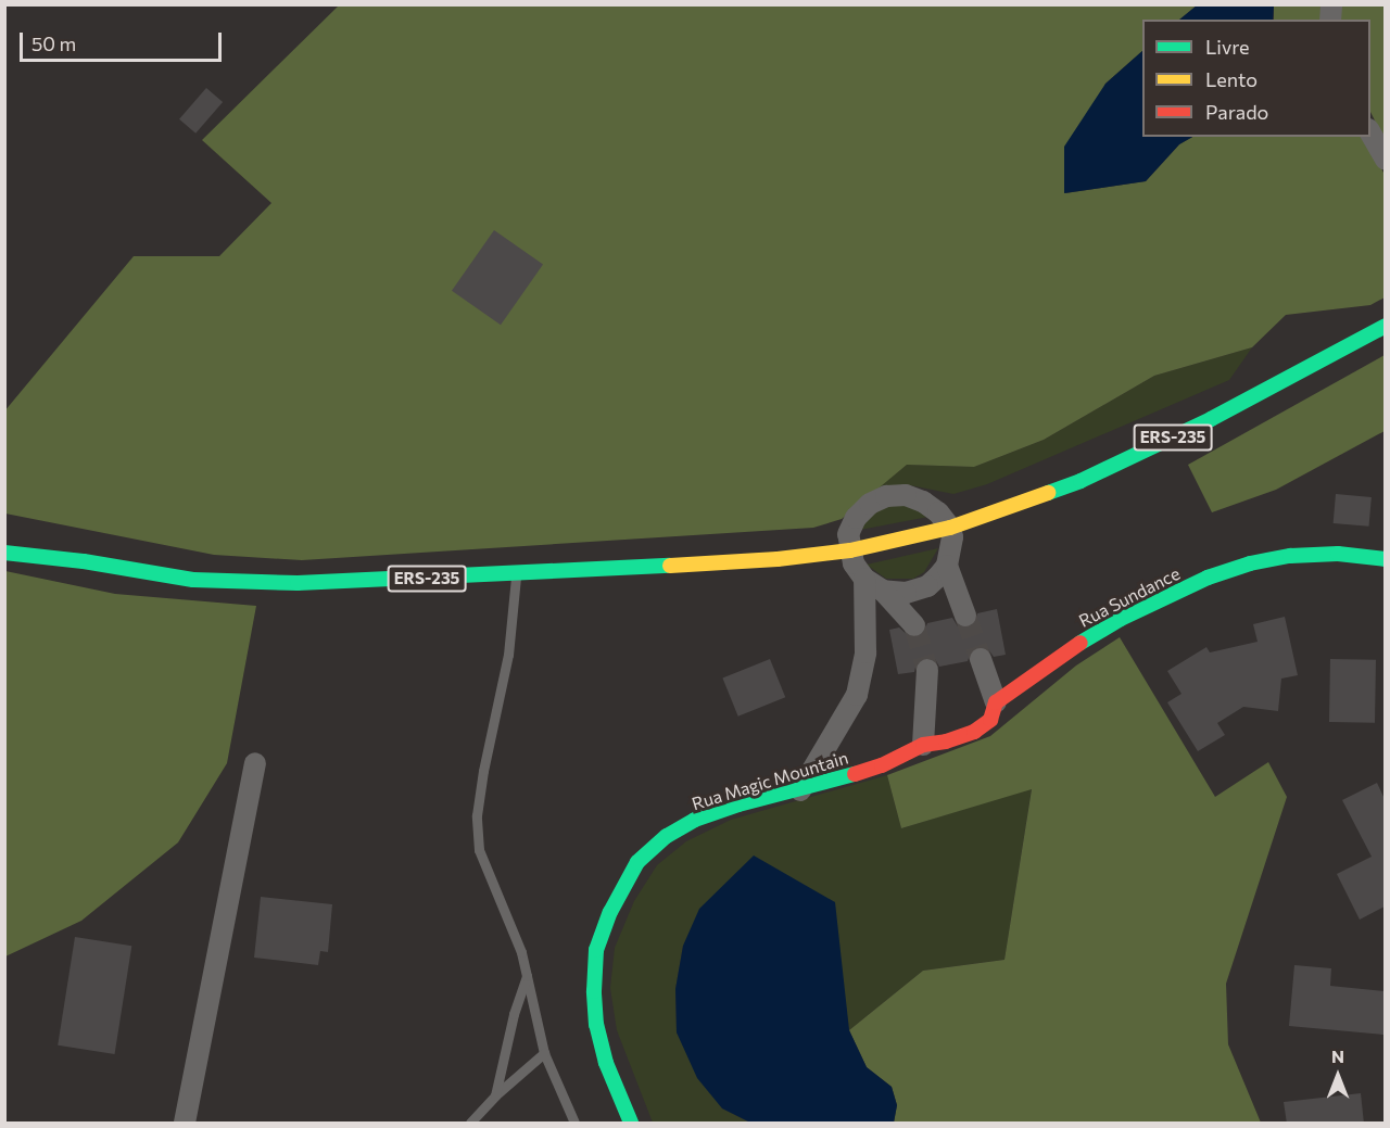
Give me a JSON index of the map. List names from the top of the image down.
{
  "streets": {
    "main road": ["ERS-235", "Rua Sundance", "Rua Magic Mountain"]
  },
  "crossings": [
    ["Rua Sundance", "Rua Magic Mountain"]
  ],
  "legend": ["Livre", "Lento", "Parado"],
  "scale_bar": "50 m",
  "north": "top"
}
